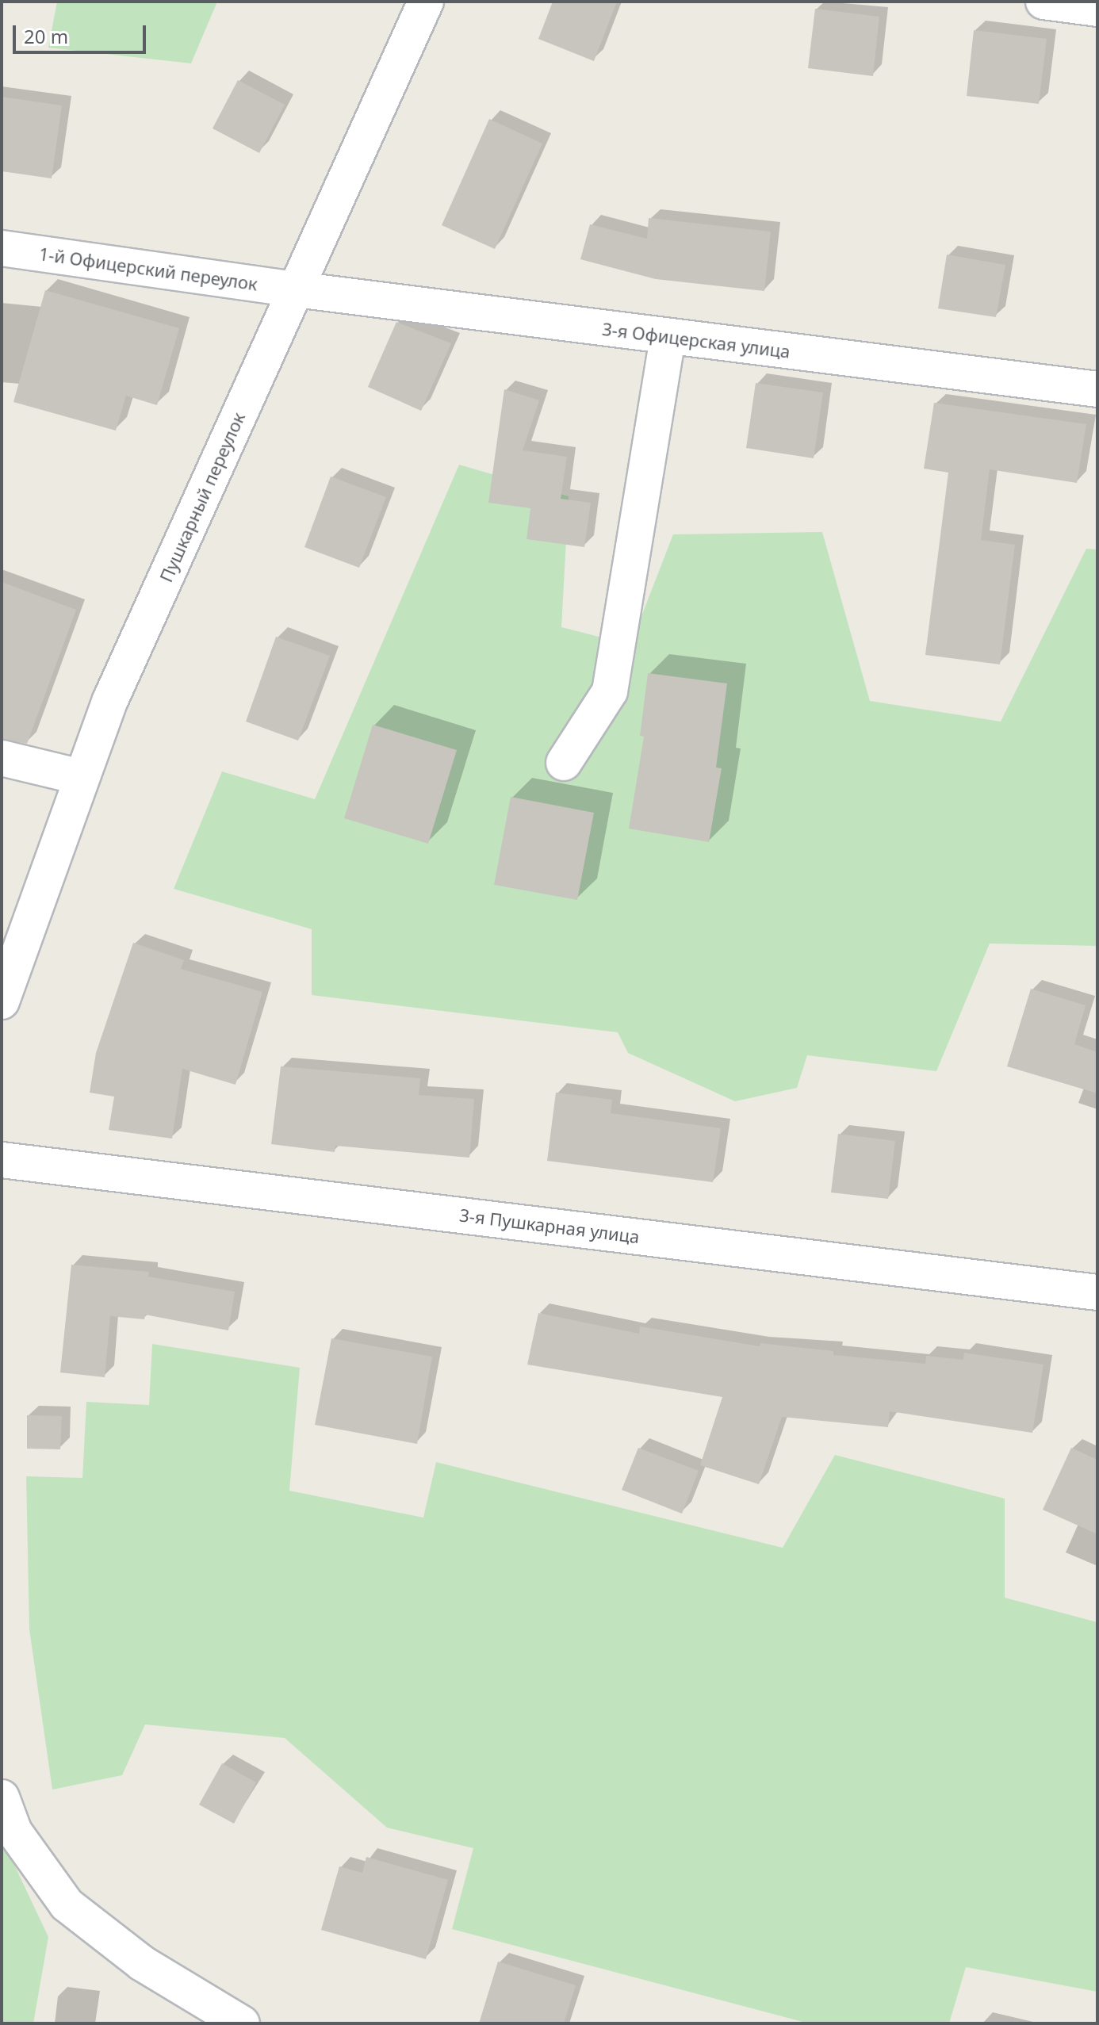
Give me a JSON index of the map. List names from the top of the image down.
{
  "streets": {
    "street": [
      "1-й Офицерский переулок",
      "3-я Офицерская улица",
      "Пушкарный переулок",
      "3-я Пушкарная улица"
    ]
  },
  "crossings": [
    ["1-й Офицерский переулок", "3-я Офицерская улица"],
    ["1-й Офицерский переулок", "Пушкарный переулок"],
    ["3-я Офицерская улица", "Пушкарный переулок"]
  ],
  "scale_bar": "20 m"
}
